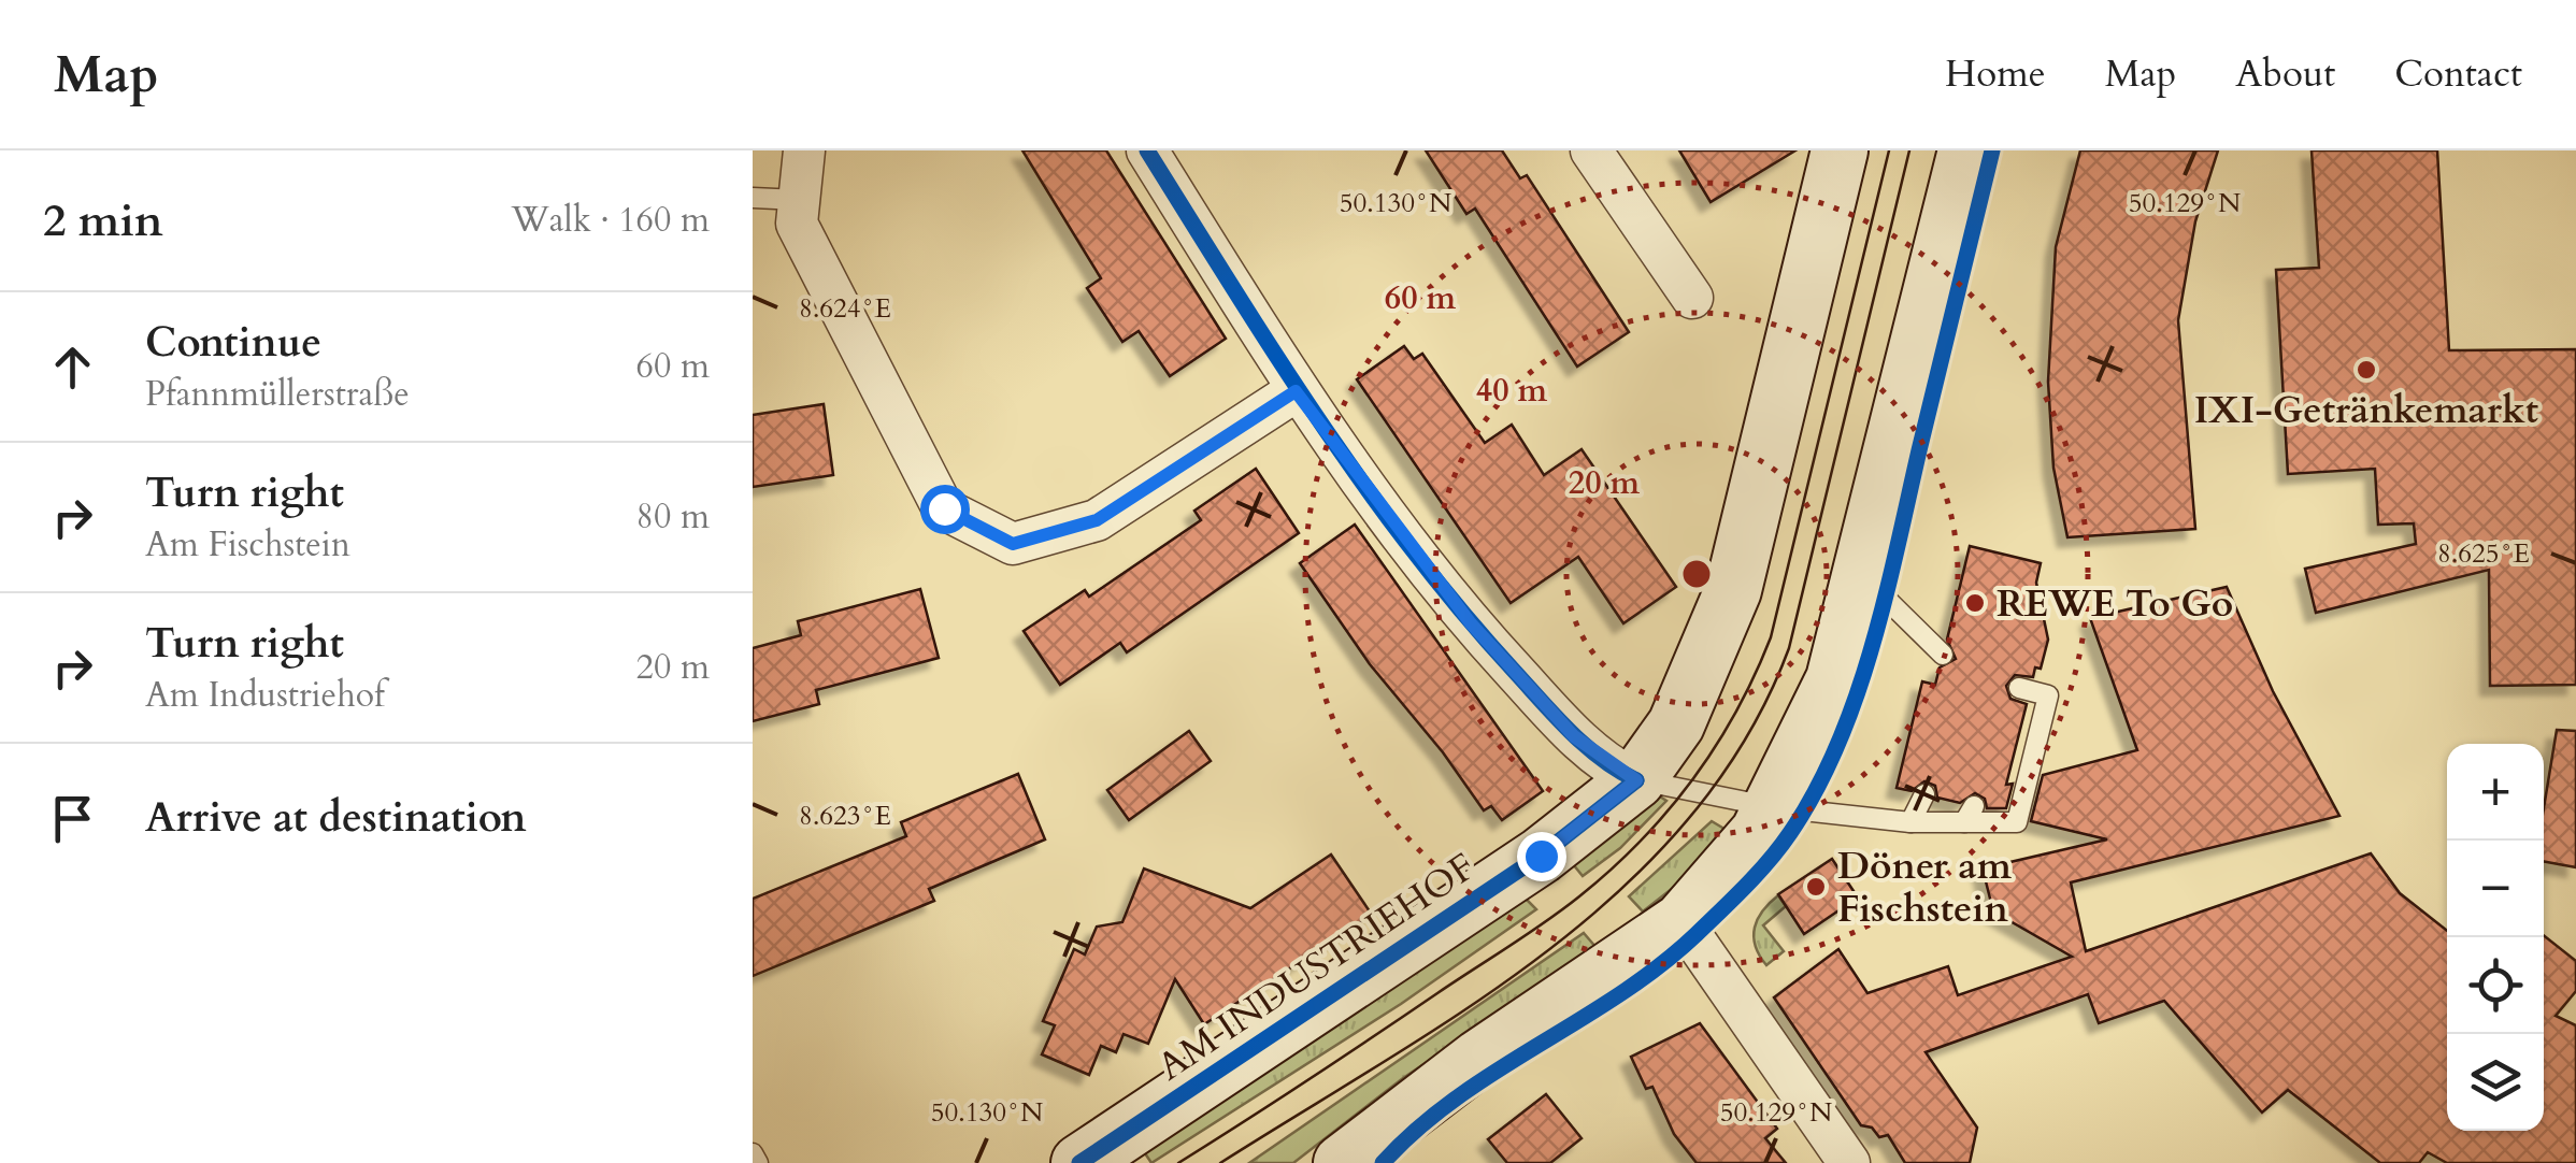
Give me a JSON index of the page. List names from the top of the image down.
{
  "streets": {
    "main road": ["AM INDUSTRIEHOF"]
  },
  "places": ["IXI-Getränkemarkt", "REWE To Go", "Döner am Fischstein"],
  "page": {
    "header": "Map",
    "nav": [
      "Home",
      "Map",
      "About",
      "Contact"
    ],
    "heading": ["2 min", "Walk · 160 m"],
    "list": [
      ["Continue", "Pfannmüllerstraße", "60 m"],
      ["Turn right", "Am Fischstein", "80 m"],
      ["Turn right", "Am Industriehof", "20 m"],
      "Arrive at destination"
    ],
    "map_buttons": ["+", "−"]
  },
  "coordinates": [
    "50.130°N",
    "50.129°N",
    "8.624°E",
    "8.625°E",
    "8.623°E"
  ],
  "rings": ["60 m", "40 m", "20 m"]
}
